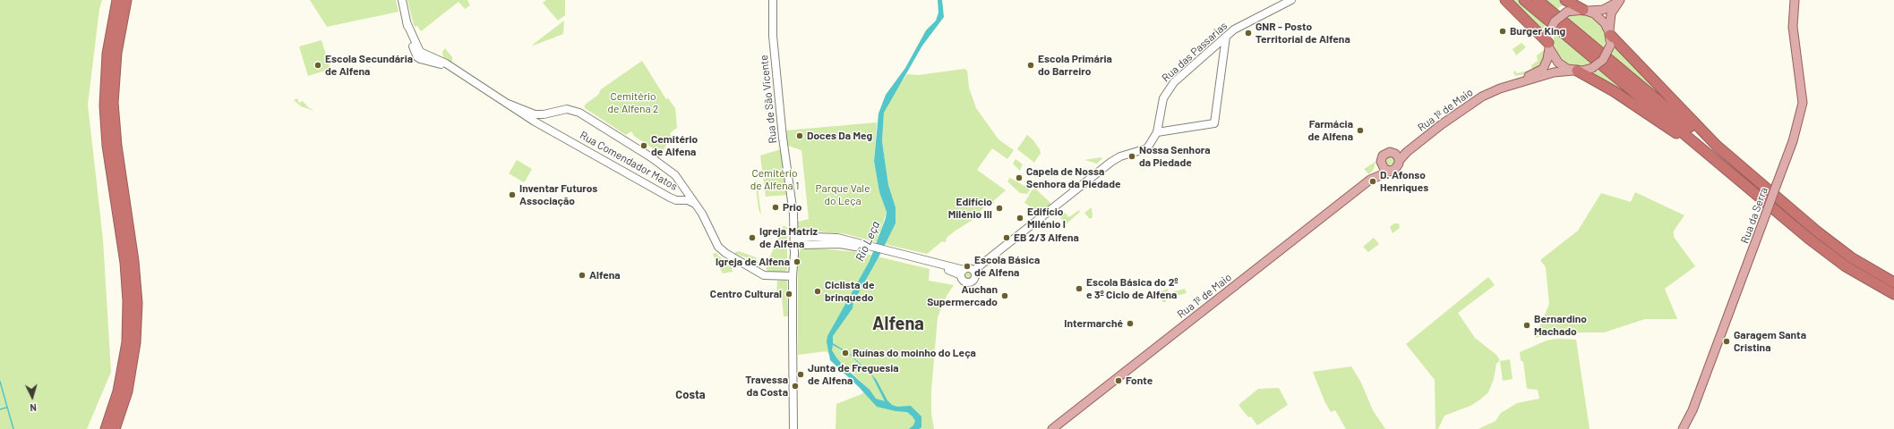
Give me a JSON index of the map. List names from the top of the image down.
{
  "streets": {
    "main road": ["Rua 1º de Maio", "Rua da Serra"],
    "street": ["Rua das Passarias", "Rua de São Vicente", "Rua Comendador Matos"]
  },
  "districts": ["Alfena", "Costa"],
  "water": ["Rio Leça"],
  "parks": ["Cemitério de Alfena 2", "Cemitério de Alfena 1", "Parque Vale do Leça"],
  "places": [
    "Burger King",
    "GNR - Posto Territorial de Alfena",
    "Escola Secundária de Alfena",
    "Escola Primária do Barreiro",
    "Farmácia de Alfena",
    "Doces Da Meg",
    "Cemitério de Alfena",
    "Nossa Senhora da Piedade",
    "Capela de Nossa Senhora da Piedade",
    "D. Afonso Henriques",
    "Inventar Futuros Associação",
    "Prio",
    "Edifício Milénio III",
    "Edifício Milénio I",
    "Igreja Matriz de Alfena",
    "EB 2/3 Alfena",
    "Igreja de Alfena",
    "Escola Básica de Alfena",
    "Alfena",
    "Escola Básica do 2º e 3º Ciclo de Alfena",
    "Ciclista de brinquedo",
    "Centro Cultural",
    "Auchan Supermercado",
    "Intermarché",
    "Bernardino Machado",
    "Garagem Santa Cristina",
    "Ruínas do moinho do Leça",
    "Junta de Freguesia de Alfena",
    "Fonte",
    "Travessa da Costa"
  ],
  "north": "bottom"
}
